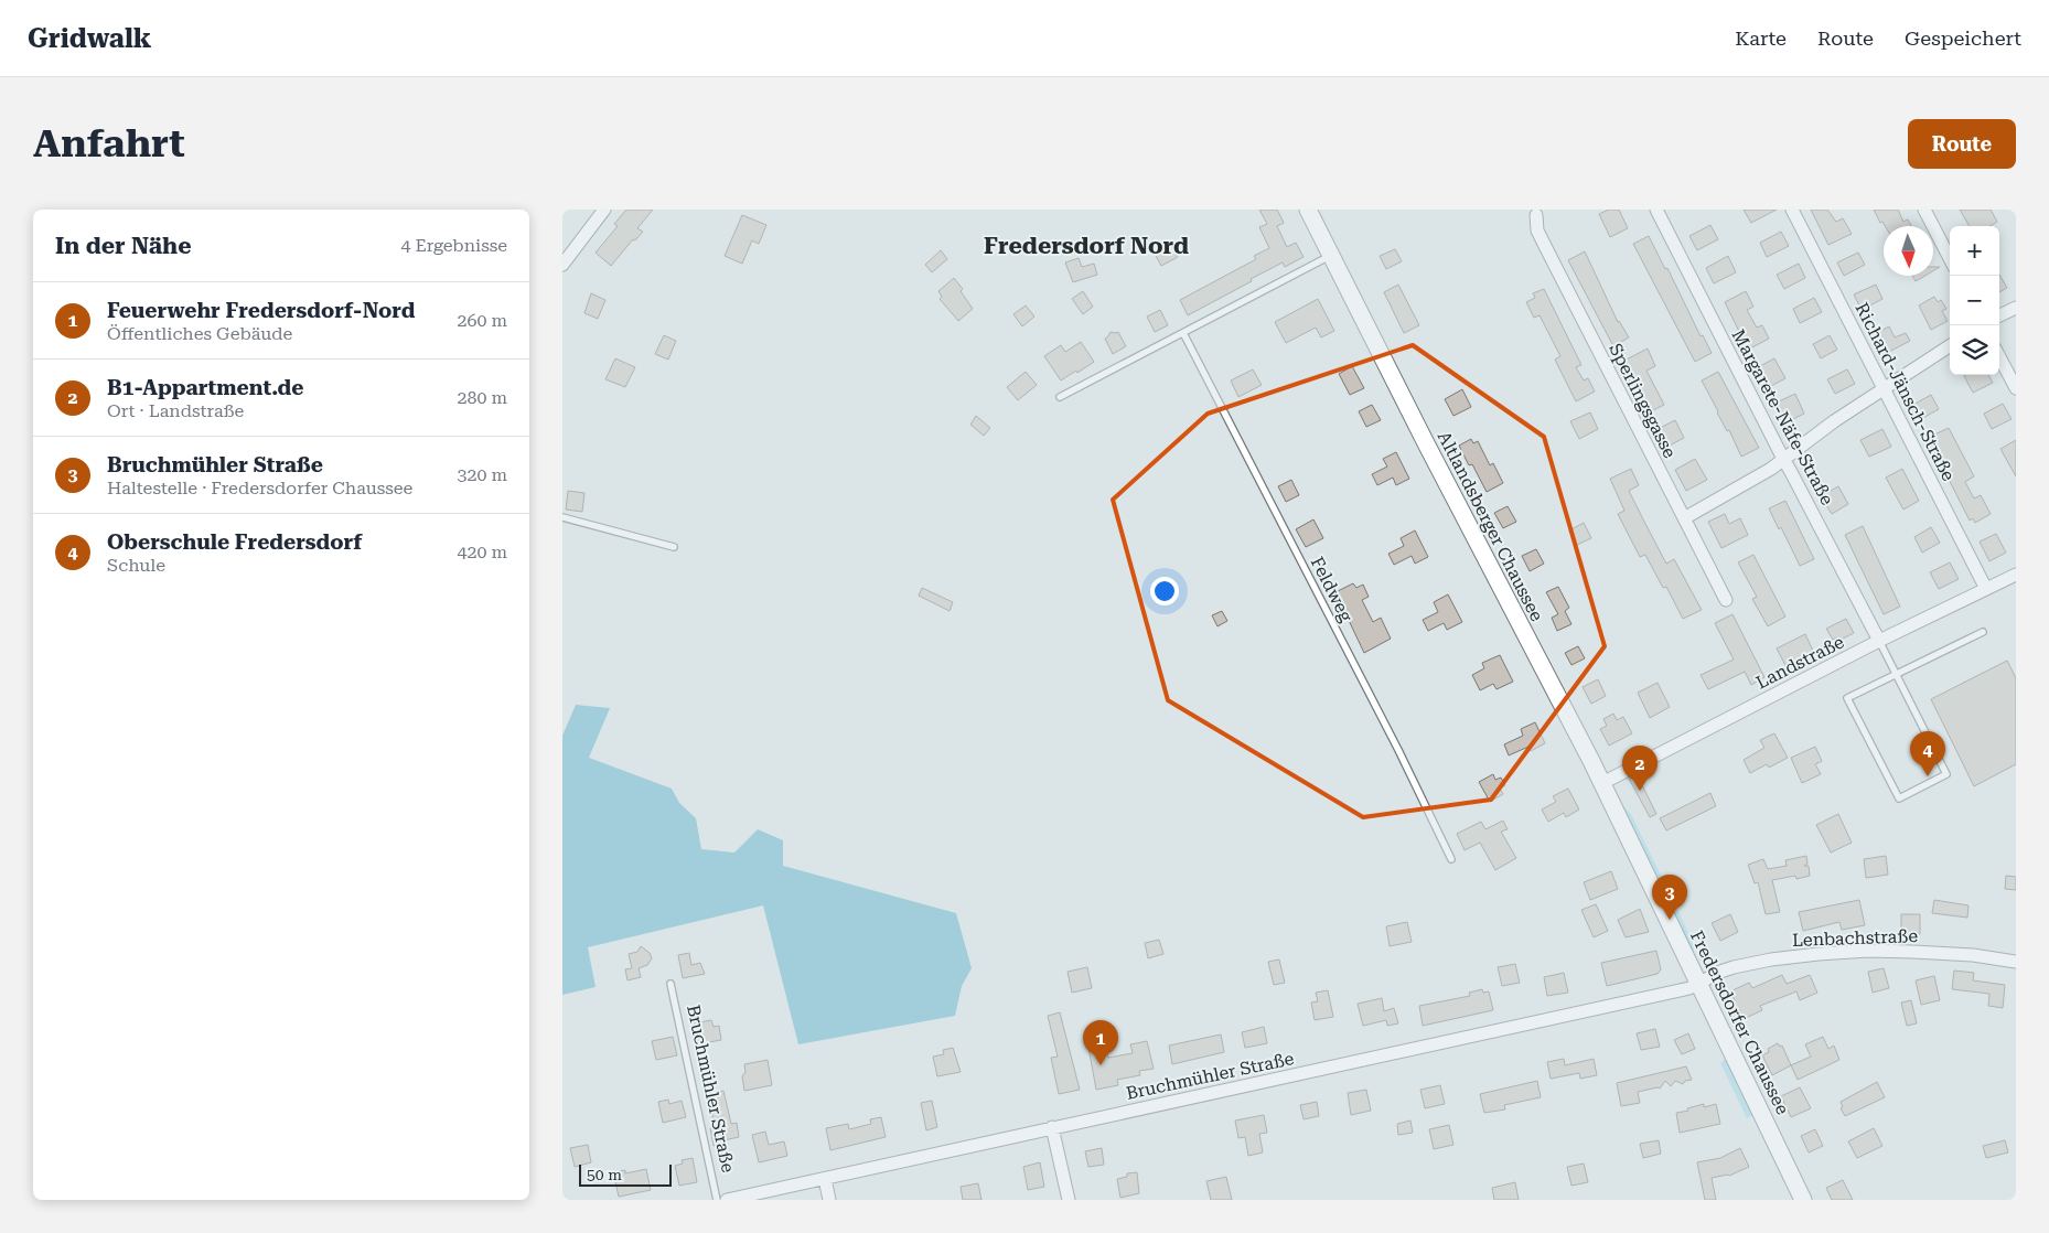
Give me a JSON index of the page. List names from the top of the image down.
{
  "streets": {
    "main road": ["Altlandsberger Chaussee", "Fredersdorfer Chaussee"],
    "street": [
      "Richard-Jänsch-Straße",
      "Sperlingsgasse",
      "Margarete-Näfe-Straße",
      "Landstraße",
      "Lenbachstraße",
      "Bruchmühler Straße"
    ],
    "lane": ["Feldweg"]
  },
  "crossings": [
    ["Richard-Jänsch-Straße", "Landstraße"],
    ["Margarete-Näfe-Straße", "Landstraße"],
    ["Altlandsberger Chaussee", "Landstraße"],
    ["Altlandsberger Chaussee", "Fredersdorfer Chaussee"],
    ["Lenbachstraße", "Fredersdorfer Chaussee"],
    ["Lenbachstraße", "Bruchmühler Straße"],
    ["Fredersdorfer Chaussee", "Bruchmühler Straße"]
  ],
  "districts": ["Fredersdorf Nord"],
  "scale_bar": "50 m",
  "north": "bottom",
  "page": {
    "header": "Gridwalk",
    "nav": ["Karte", "Route", "Gespeichert"],
    "buttons": "Route",
    "title": "Anfahrt",
    "heading": ["In der Nähe", "4 Ergebnisse"],
    "map_buttons": ["+", "−"],
    "list": [
      {
        "mark": "1",
        "name": "Feuerwehr Fredersdorf-Nord",
        "note": "Öffentliches Gebäude",
        "value": "260 m"
      },
      {
        "mark": "2",
        "name": "B1-Appartment.de",
        "note": "Ort · Landstraße",
        "value": "280 m"
      },
      {
        "mark": "3",
        "name": "Bruchmühler Straße",
        "note": "Haltestelle · Fredersdorfer Chaussee",
        "value": "320 m"
      },
      {
        "mark": "4",
        "name": "Oberschule Fredersdorf",
        "note": "Schule",
        "value": "420 m"
      }
    ],
    "pins": [
      "4",
      "2",
      "3",
      "1"
    ],
    "scale": "50 m"
  }
}
